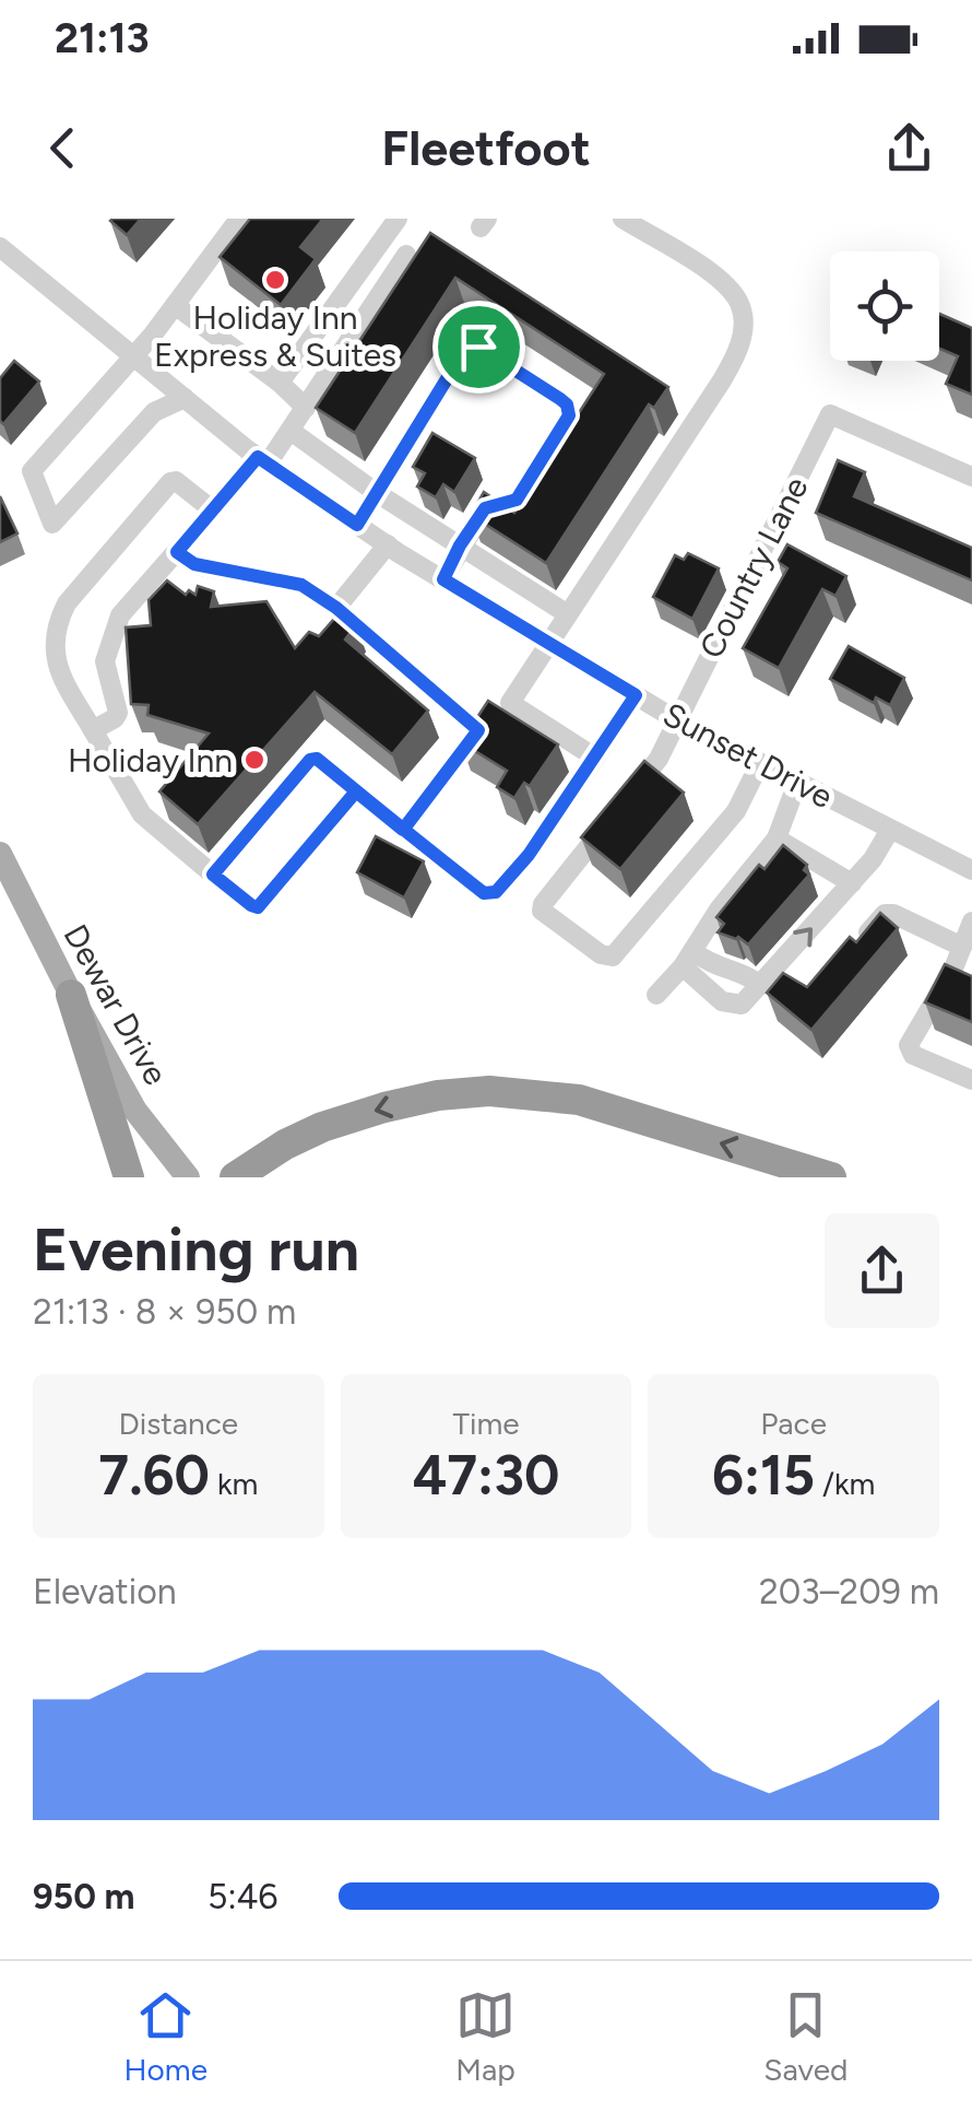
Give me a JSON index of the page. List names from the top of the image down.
{
  "streets": {
    "main road": ["Dewar Drive"],
    "street": ["Country Lane", "Sunset Drive"]
  },
  "crossings": [
    ["Country Lane", "Sunset Drive"]
  ],
  "places": ["Holiday Inn Express & Suites", "Holiday Inn"],
  "page": {
    "status": "21:13",
    "header": "Fleetfoot",
    "heading": ["Evening run", "21:13 · 8 × 950 m"],
    "stats": [
      ["Distance", "7.60 km"],
      ["Time", "47:30"],
      ["Pace", "6:15 /km"]
    ],
    "chart": ["Elevation", "203–209 m"],
    "list": [
      {
        "name": "950 m",
        "note": "5:46"
      }
    ],
    "tabs": ["Home", "Map", "Saved"]
  }
}
